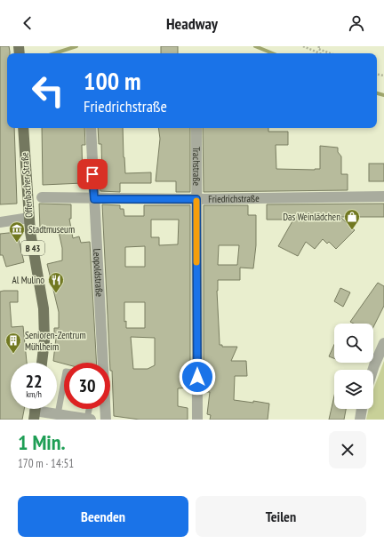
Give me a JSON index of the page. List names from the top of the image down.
{
  "streets": {
    "main road": ["Offenbacher Straße", "B 43"],
    "street": ["Trachstraße", "Friedrichstraße", "Leopoldstraße"]
  },
  "crossings": [
    ["Trachstraße", "Friedrichstraße"],
    ["Friedrichstraße", "Leopoldstraße"]
  ],
  "places": {
    "shop": ["Das Weinlädchen"],
    "museum": ["Stadtmuseum"],
    "restaurant": ["Al Mulino"],
    "building": ["Senioren-Zentrum Mühlheim"]
  },
  "page": {
    "header": "Headway",
    "turn": ["100 m", "Friedrichstraße"],
    "speed": "22 km/h",
    "limit": "30",
    "heading": ["1 Min.", "170 m · 14:51"],
    "buttons": ["Beenden", "Teilen"]
  }
}
